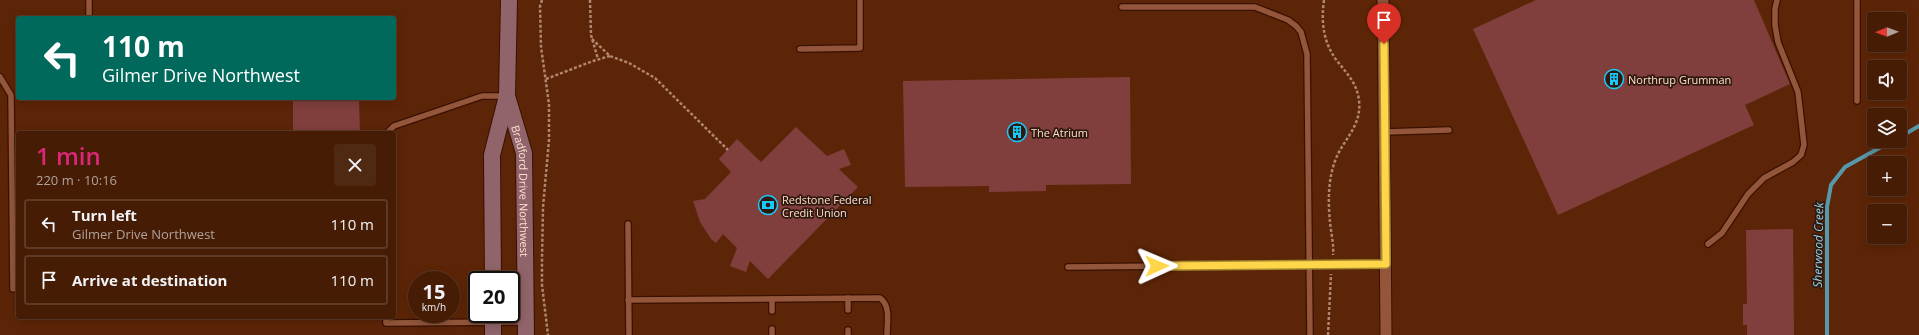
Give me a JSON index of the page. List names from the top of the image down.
{
  "streets": {
    "main road": ["Bradford Drive Northwest"]
  },
  "water": ["Sherwood Creek"],
  "places": {
    "building": ["Northrup Grumman", "The Atrium"],
    "bank": ["Redstone Federal Credit Union"]
  },
  "north": "left",
  "page": {
    "map_buttons": ["+", "−"],
    "turn": ["110 m", "Gilmer Drive Northwest"],
    "heading": ["1 min", "220 m · 10:16"],
    "list": [
      {
        "name": "Turn left",
        "note": "Gilmer Drive Northwest",
        "value": "110 m"
      },
      {
        "name": "Arrive at destination",
        "value": "110 m"
      }
    ],
    "speed": "15 km/h",
    "limit": "20"
  }
}
